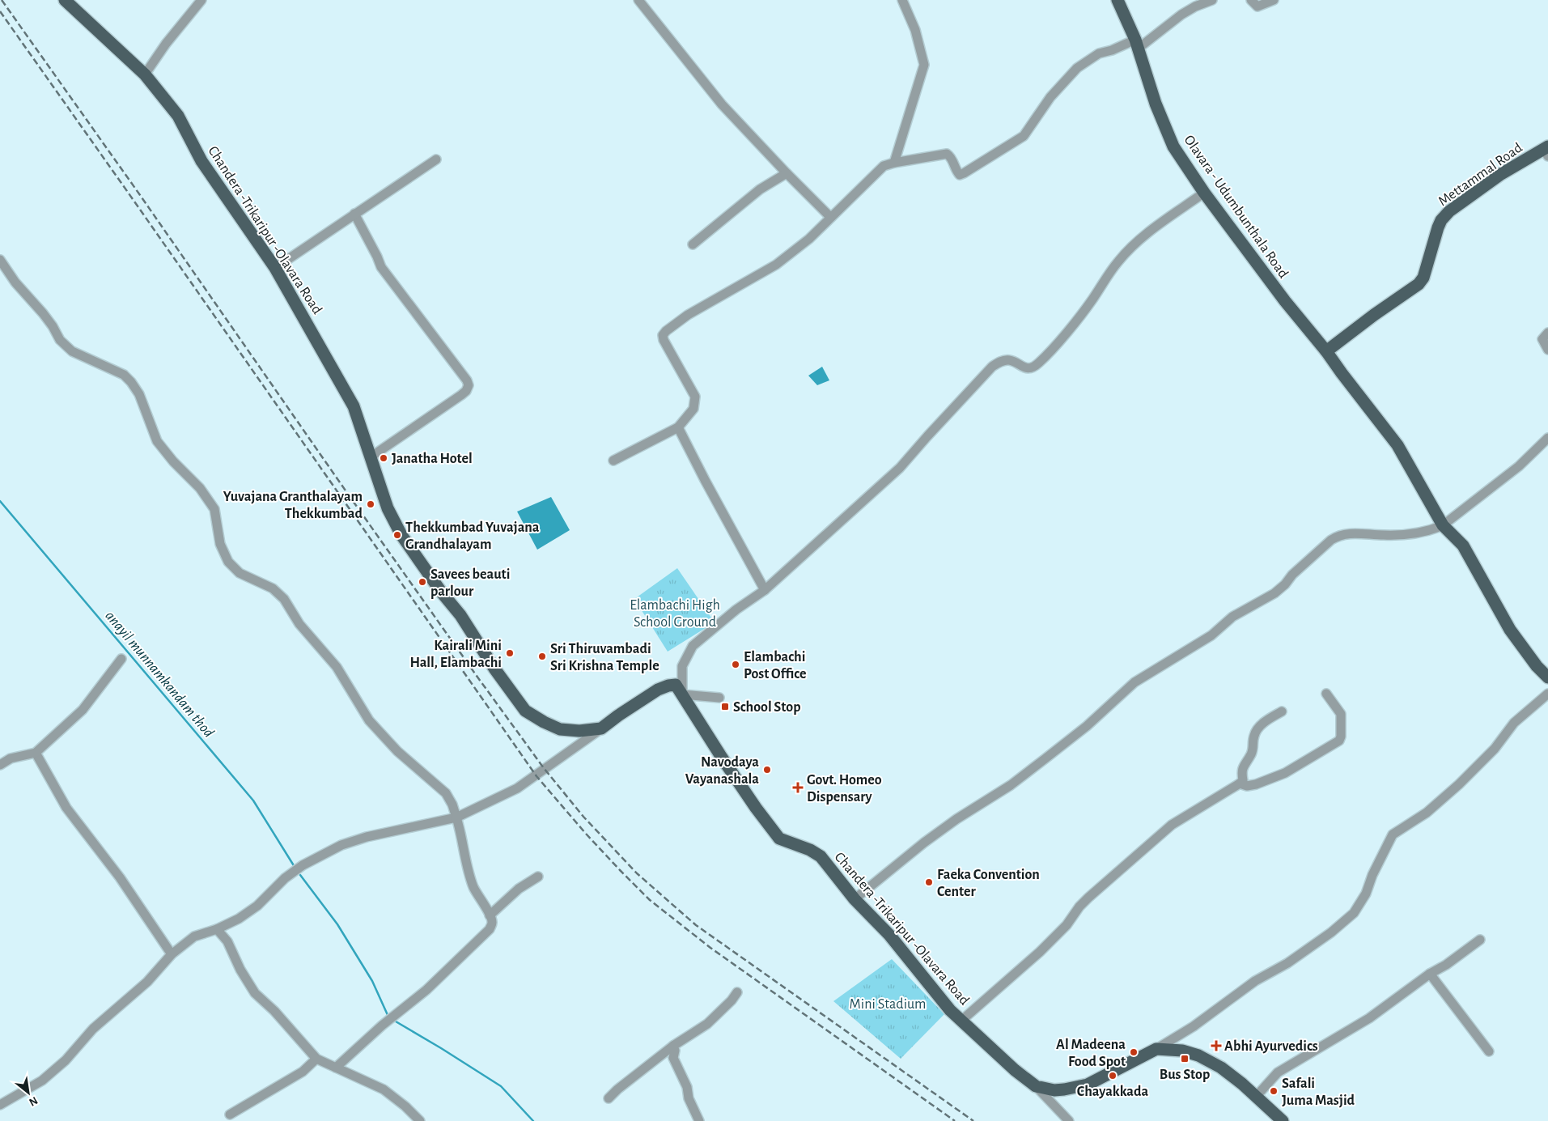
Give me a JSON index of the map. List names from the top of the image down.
{
  "streets": {
    "main road": ["Mettammal Road", "Olavara - Udumbunthala Road", "Chandera -Trikaripur -Olavara Road"]
  },
  "crossings": [
    ["Mettammal Road", "Olavara - Udumbunthala Road"]
  ],
  "water": ["anayil munnamkandam thod"],
  "parks": ["Elambachi High School Ground", "Mini Stadium"],
  "places": {
    "other": [
      "Janatha Hotel",
      "Yuvajana Granthalayam Thekkumbad",
      "Thekkumbad Yuvajana Grandhalayam",
      "Savees beauti parlour",
      "Kairali Mini Hall, Elambachi",
      "Sri Thiruvambadi Sri Krishna Temple",
      "Elambachi Post Office",
      "Navodaya Vayanashala",
      "Faeka Convention Center",
      "Al Madeena Food Spot",
      "Chayakkada",
      "Safali Juma Masjid"
    ],
    "transit": ["School Stop", "Bus Stop"],
    "health": ["Govt. Homeo Dispensary", "Abhi Ayurvedics"]
  },
  "north": "bottom right"
}
